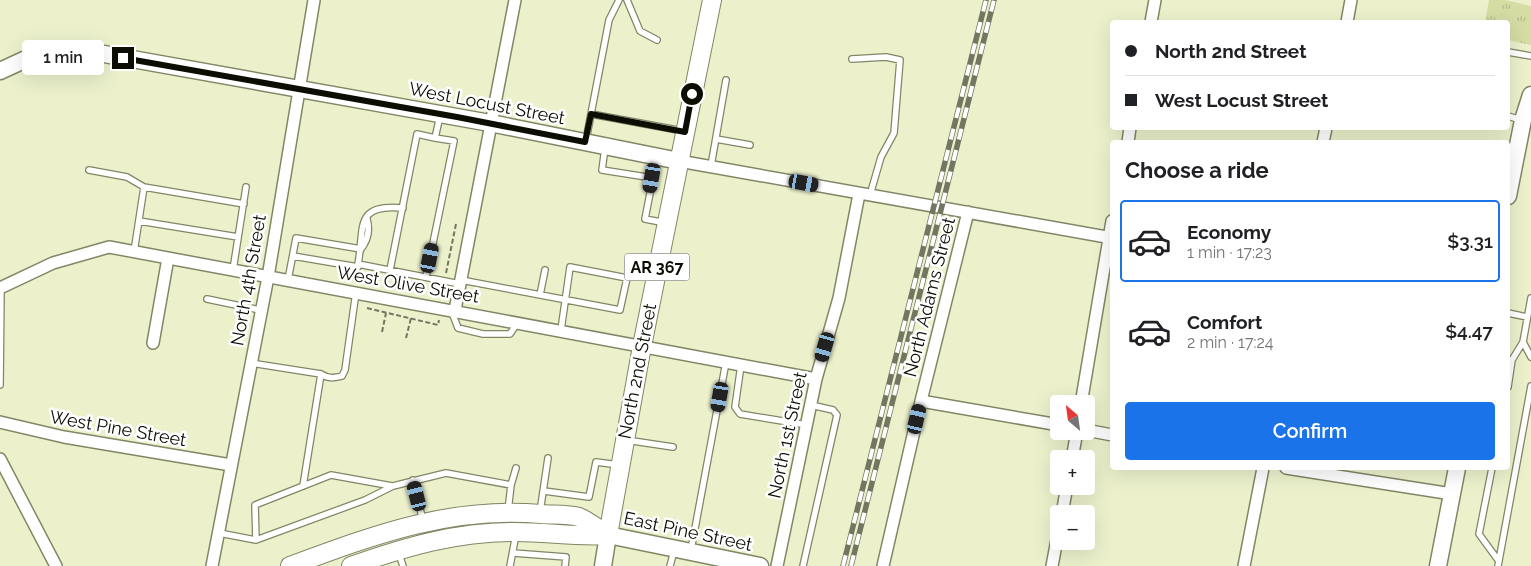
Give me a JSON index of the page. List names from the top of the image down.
{
  "streets": {
    "main road": ["AR 367", "North 2nd Street"],
    "street": [
      "West Locust Street",
      "North 4th Street",
      "West Olive Street",
      "North Adams Street",
      "West Pine Street",
      "North 1st Street",
      "East Pine Street"
    ]
  },
  "crossings": [
    ["West Locust Street", "North 4th Street"],
    ["West Locust Street", "North Adams Street"],
    ["West Locust Street", "North 2nd Street"],
    ["West Locust Street", "North 1st Street"],
    ["North 4th Street", "West Olive Street"],
    ["North 4th Street", "West Pine Street"],
    ["West Olive Street", "North 2nd Street"],
    ["West Olive Street", "North 1st Street"],
    ["North 2nd Street", "East Pine Street"]
  ],
  "north": "top left",
  "page": {
    "banner": ["North 2nd Street", "West Locust Street"],
    "bubble": "1 min",
    "heading": "Choose a ride",
    "list": [
      {
        "name": "Economy",
        "note": "1 min · 17:23",
        "value": "$3.31"
      },
      {
        "name": "Comfort",
        "note": "2 min · 17:24",
        "value": "$4.47"
      }
    ],
    "buttons": "Confirm",
    "map_buttons": ["+", "−"]
  }
}
